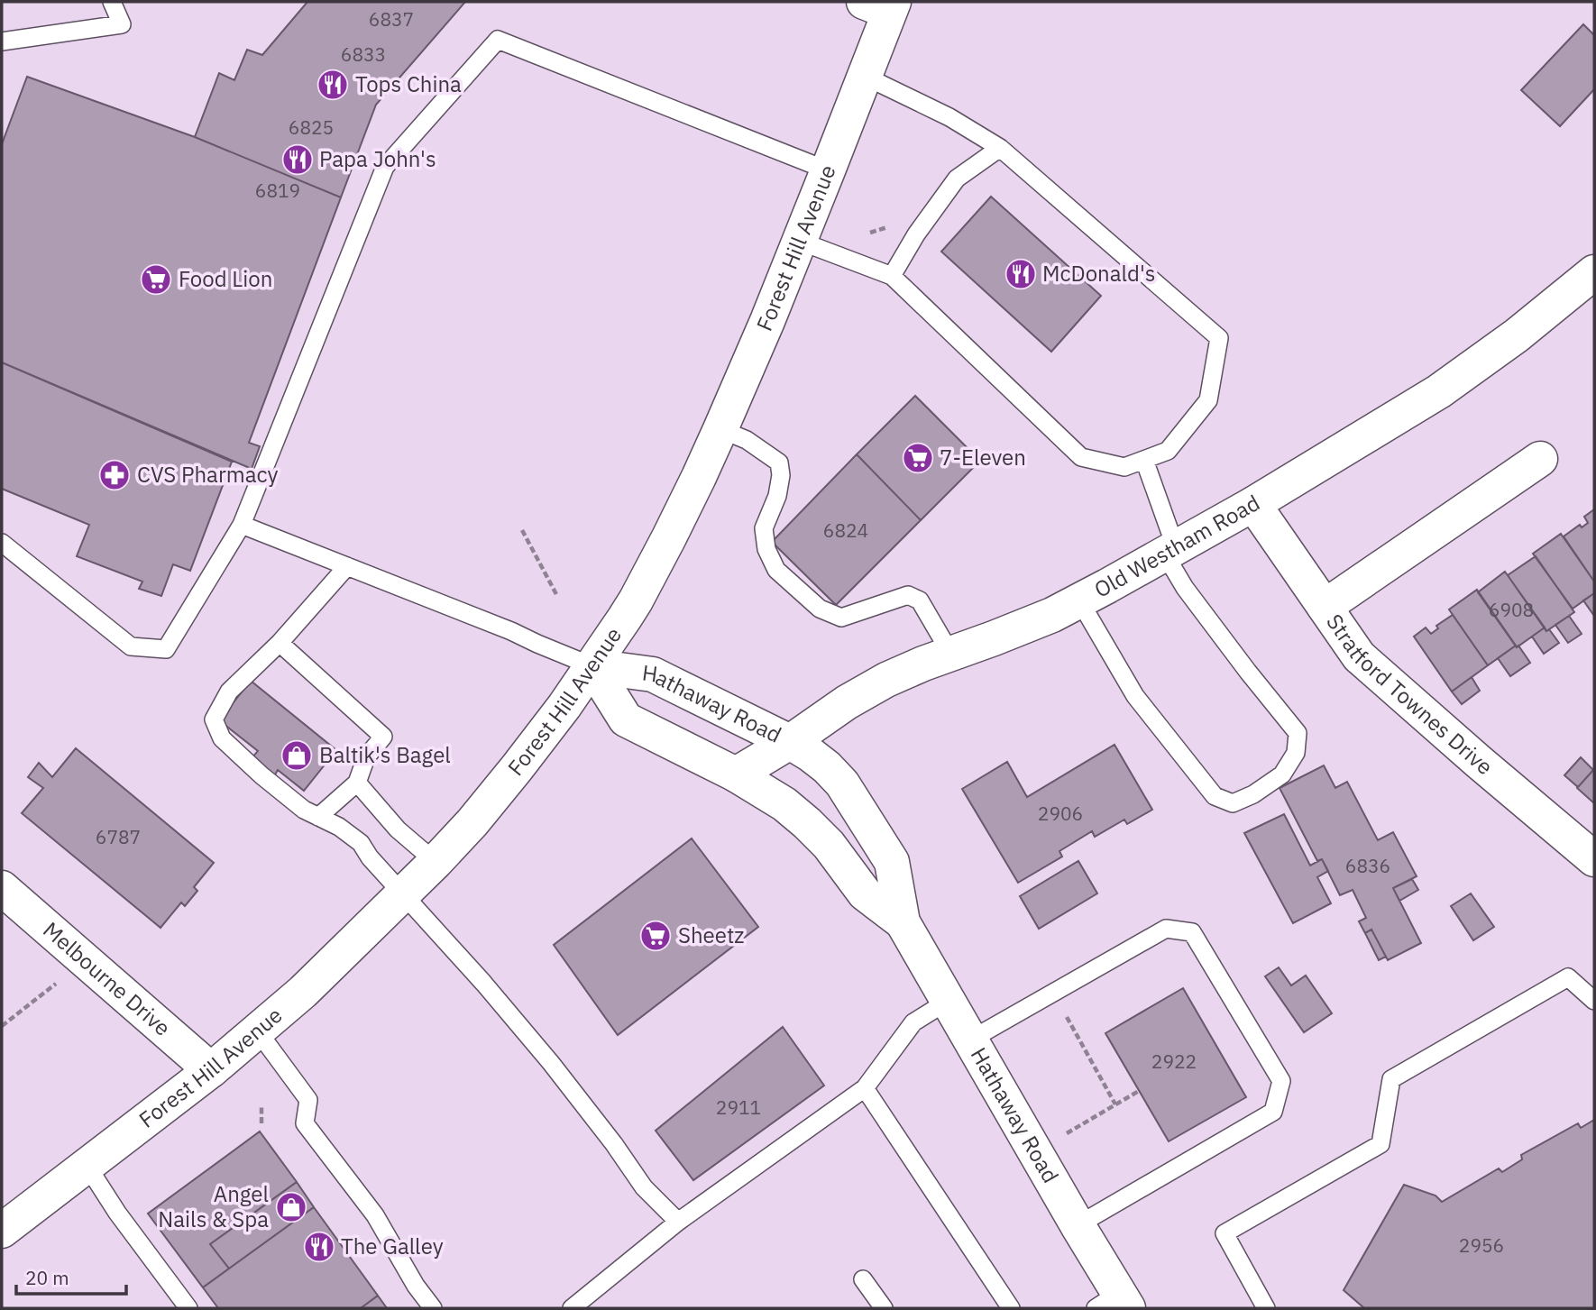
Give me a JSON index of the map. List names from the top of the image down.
{
  "streets": {
    "street": [
      "Forest Hill Avenue",
      "Old Westham Road",
      "Stratford Townes Drive",
      "Hathaway Road",
      "Melbourne Drive"
    ]
  },
  "crossings": [
    ["Forest Hill Avenue", "Hathaway Road"],
    ["Forest Hill Avenue", "Melbourne Drive"],
    ["Old Westham Road", "Stratford Townes Drive"],
    ["Old Westham Road", "Hathaway Road"]
  ],
  "places": {
    "restaurant": [
      "Tops China",
      "Papa John's",
      "McDonald's",
      "The Galley"
    ],
    "supermarket": ["Food Lion", "7-Eleven", "Sheetz"],
    "pharmacy": ["CVS Pharmacy"],
    "shop": ["Baltik's Bagel", "Angel Nails & Spa"]
  },
  "house_numbers": [
    "6837",
    "6833",
    "6825",
    "6819",
    "6824",
    "6908",
    "2906",
    "6787",
    "6836",
    "2922",
    "2911",
    "2956"
  ],
  "scale_bar": "20 m"
}
